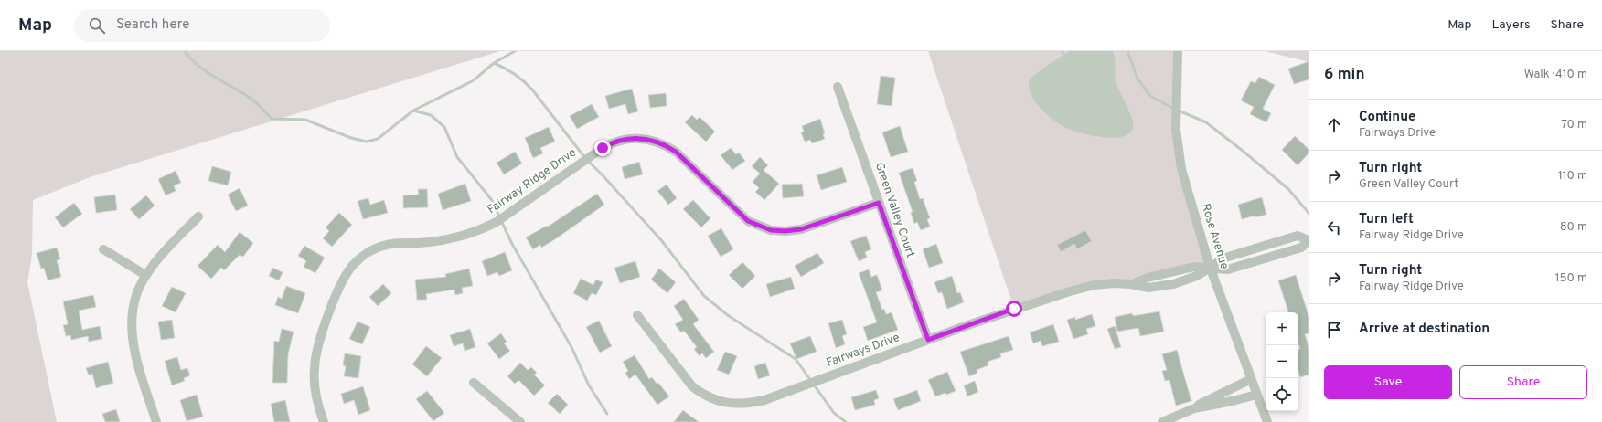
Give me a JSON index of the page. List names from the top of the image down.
{
  "streets": {
    "street": [
      "Fairway Ridge Drive",
      "Green Valley Court",
      "Rose Avenue",
      "Fairways Drive"
    ]
  },
  "crossings": [
    ["Fairway Ridge Drive", "Green Valley Court"],
    ["Green Valley Court", "Fairways Drive"],
    ["Rose Avenue", "Fairways Drive"]
  ],
  "page": {
    "header": "Map",
    "search": "Search here",
    "nav": ["Map", "Layers", "Share"],
    "heading": ["6 min", "Walk · 410 m"],
    "list": [
      ["Continue", "Fairways Drive", "70 m"],
      ["Turn right", "Green Valley Court", "110 m"],
      ["Turn left", "Fairway Ridge Drive", "80 m"],
      ["Turn right", "Fairway Ridge Drive", "150 m"],
      "Arrive at destination"
    ],
    "map_buttons": ["+", "−"],
    "buttons": ["Save", "Share"]
  }
}
